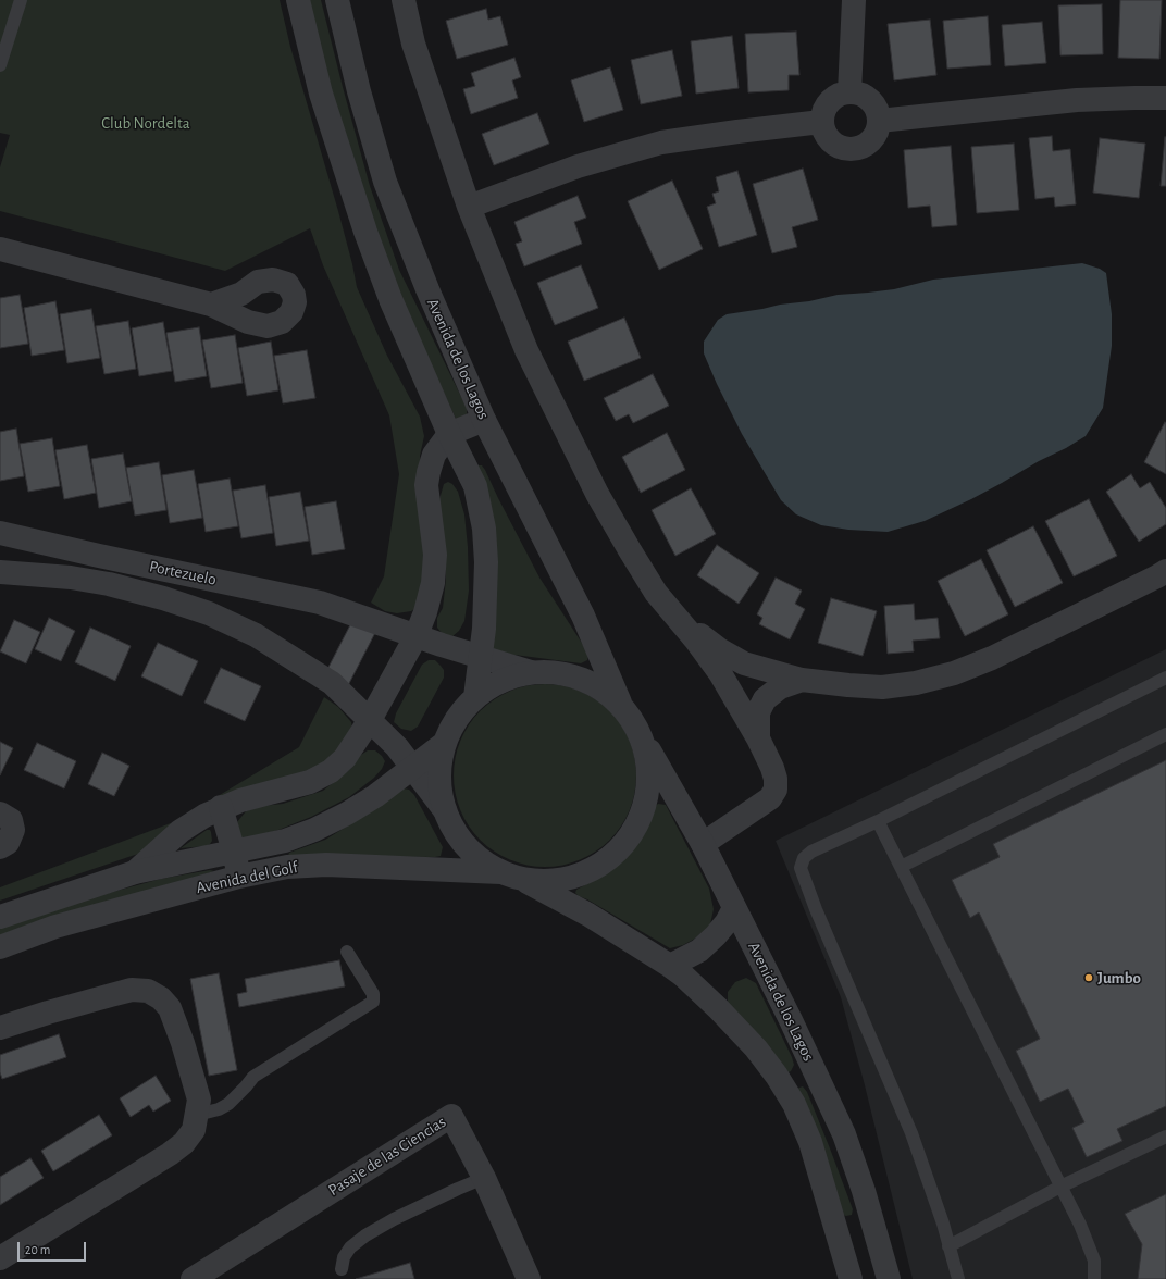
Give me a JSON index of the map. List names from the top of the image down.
{
  "streets": {
    "street": [
      "Avenida de los Lagos",
      "Portezuelo",
      "Avenida del Golf",
      "Pasaje de las Ciencias"
    ]
  },
  "crossings": [
    ["Avenida de los Lagos", "Avenida del Golf"],
    ["Portezuelo", "Avenida del Golf"]
  ],
  "parks": ["Club Nordelta"],
  "places": ["Jumbo"],
  "scale_bar": "20 m"
}
